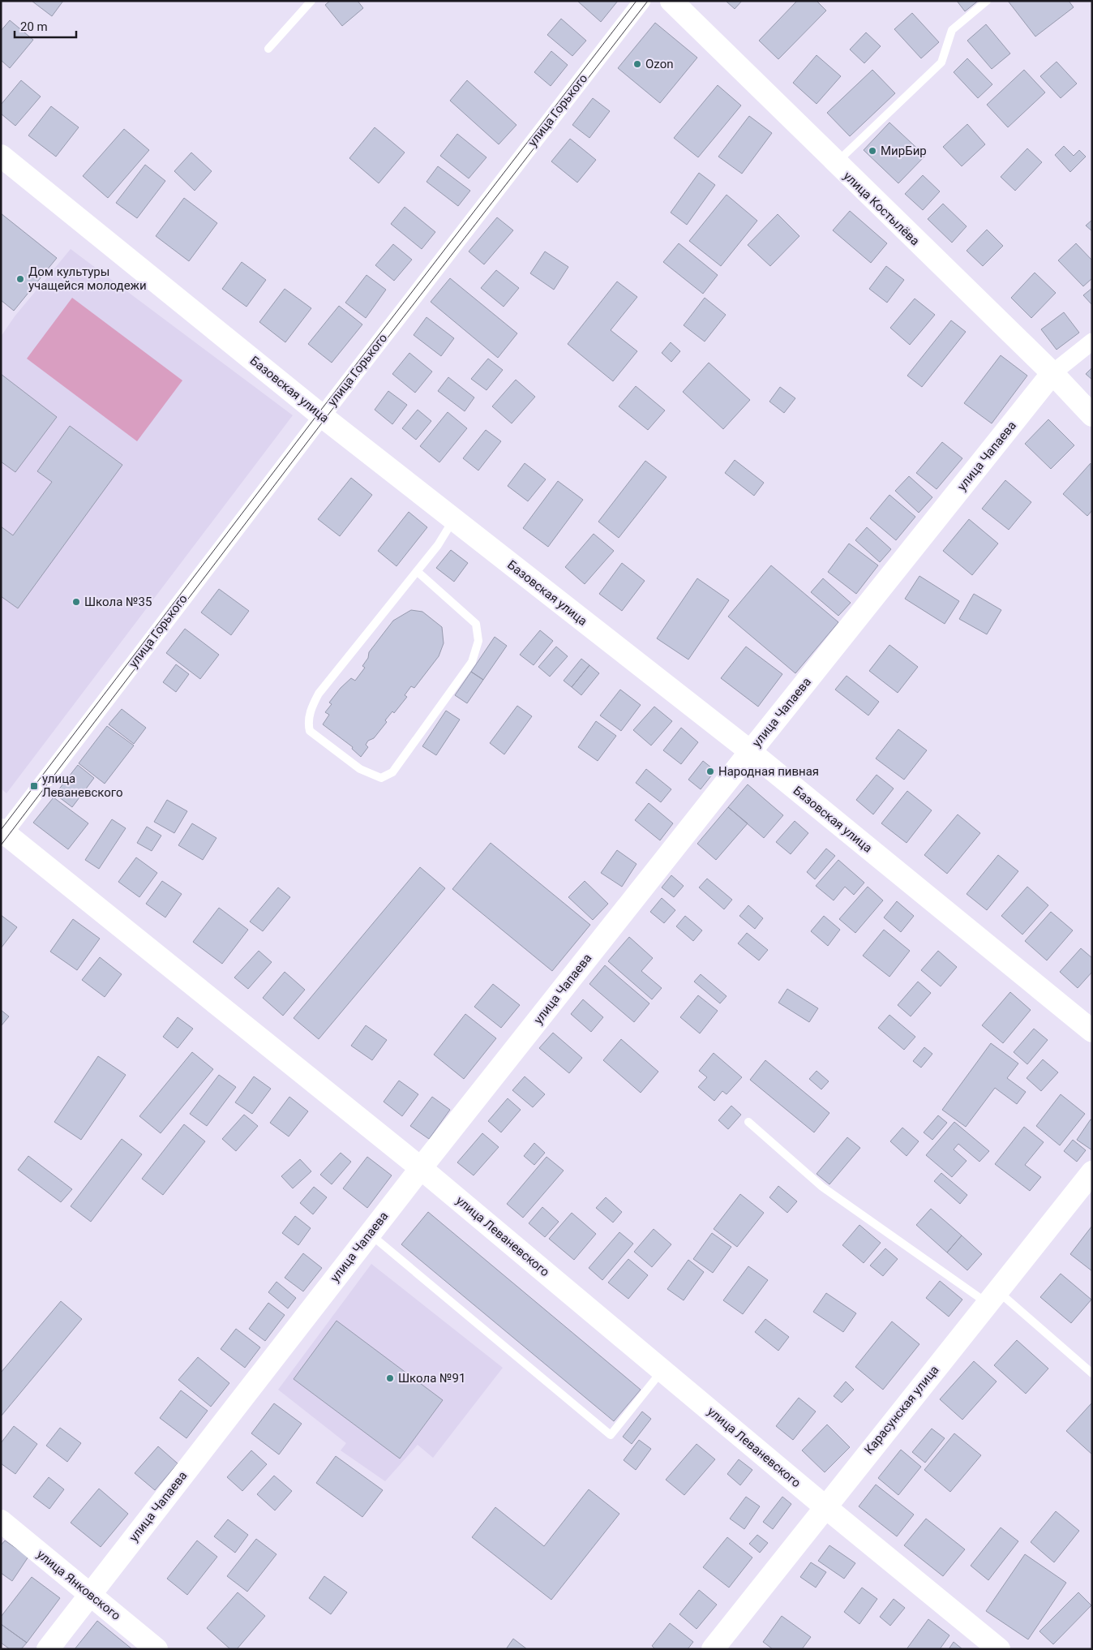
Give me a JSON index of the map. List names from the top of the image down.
{
  "streets": {
    "street": [
      "улица Горького",
      "улица Костылёва",
      "Базовская улица",
      "улица Чапаева",
      "улица Леваневского",
      "Карасунская улица",
      "улица Янковского"
    ]
  },
  "crossings": [
    ["улица Горького", "Базовская улица"],
    ["улица Горького", "улица Леваневского"],
    ["улица Костылёва", "улица Чапаева"],
    ["Базовская улица", "улица Чапаева"],
    ["улица Чапаева", "улица Леваневского"],
    ["улица Чапаева", "улица Янковского"],
    ["улица Леваневского", "Карасунская улица"]
  ],
  "places": {
    "other": [
      "Ozon",
      "МирБир",
      "Дом культуры учащейся молодежи",
      "Школа №35",
      "Народная пивная",
      "Школа №91"
    ],
    "transit": ["улица Леваневского"]
  },
  "scale_bar": "20 m"
}
